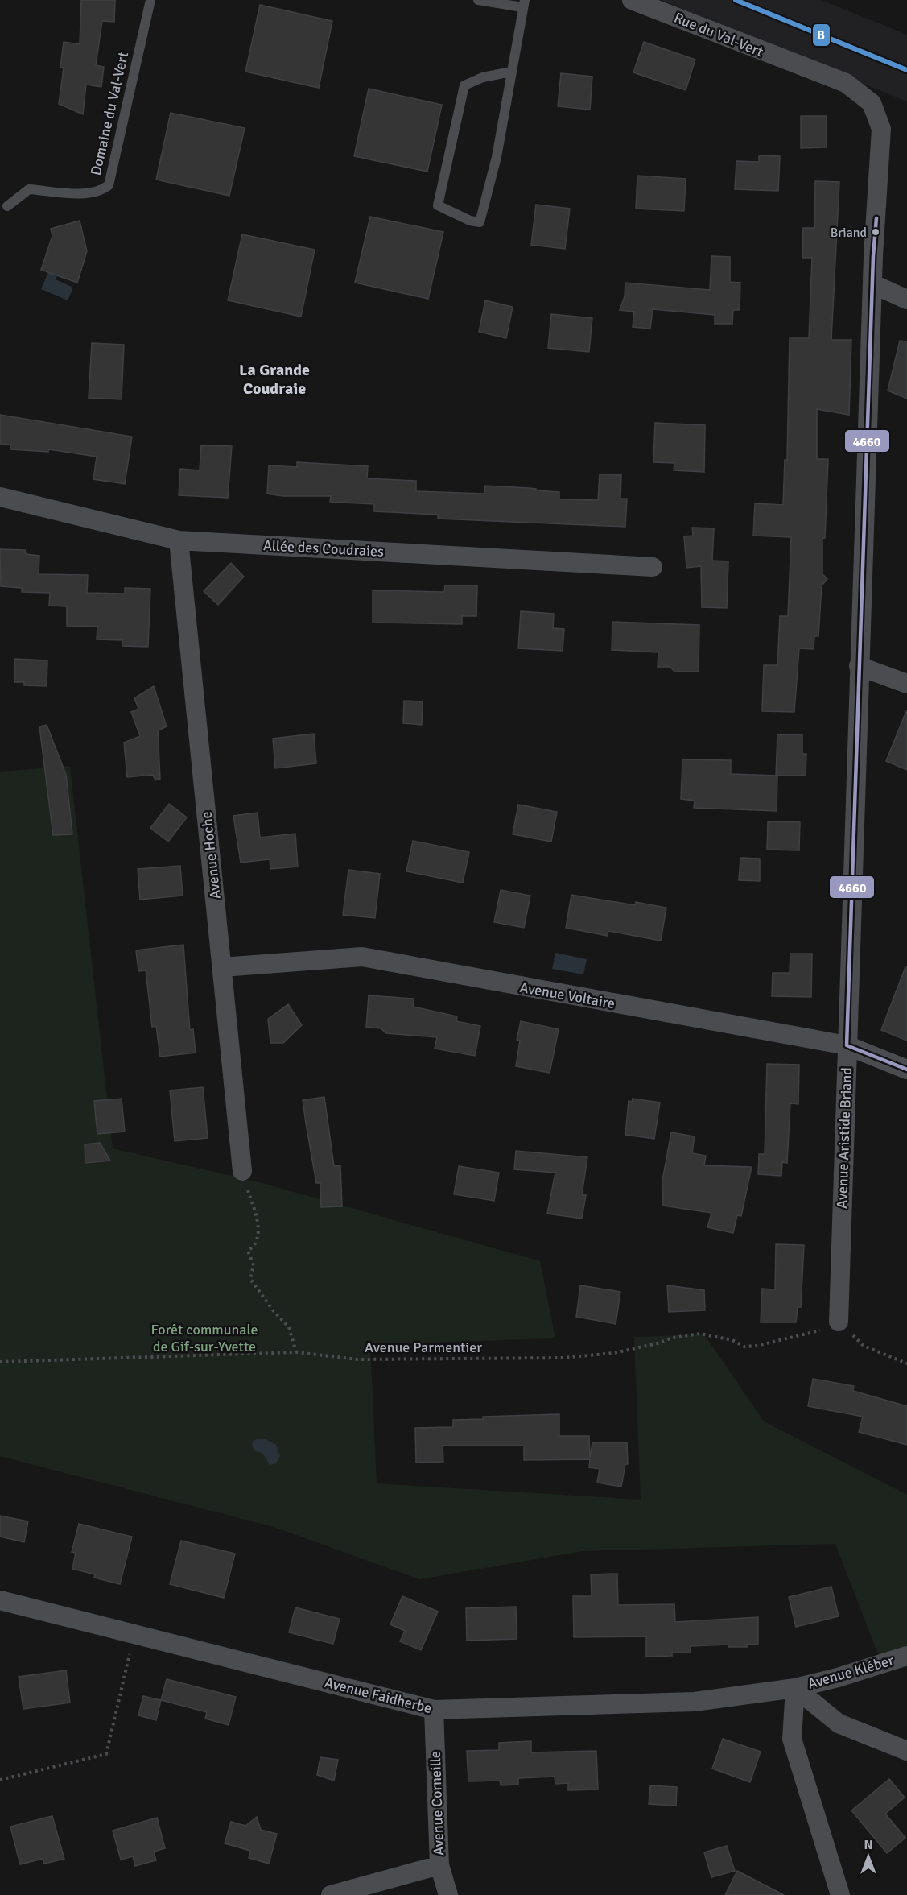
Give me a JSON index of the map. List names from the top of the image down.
{
  "streets": {
    "street": [
      "Rue du Val-Vert",
      "Allée des Coudraies",
      "Avenue Hoche",
      "Avenue Voltaire",
      "Avenue Aristide Briand",
      "Avenue Kléber",
      "Avenue Faidherbe",
      "Avenue Corneille"
    ],
    "lane": ["Domaine du Val-Vert"],
    "path": ["Avenue Parmentier"]
  },
  "crossings": [
    ["Rue du Val-Vert", "Avenue Aristide Briand"],
    ["Allée des Coudraies", "Avenue Hoche"],
    ["Avenue Hoche", "Avenue Voltaire"],
    ["Avenue Voltaire", "Avenue Aristide Briand"],
    ["Avenue Aristide Briand", "Avenue Parmentier"],
    ["Avenue Kléber", "Avenue Faidherbe"],
    ["Avenue Faidherbe", "Avenue Corneille"]
  ],
  "districts": ["La Grande Coudraie"],
  "parks": ["Forêt communale de Gif-sur-Yvette"],
  "places": ["Briand"],
  "lines": ["transit line B", "transit line 4660"],
  "north": "top"
}
